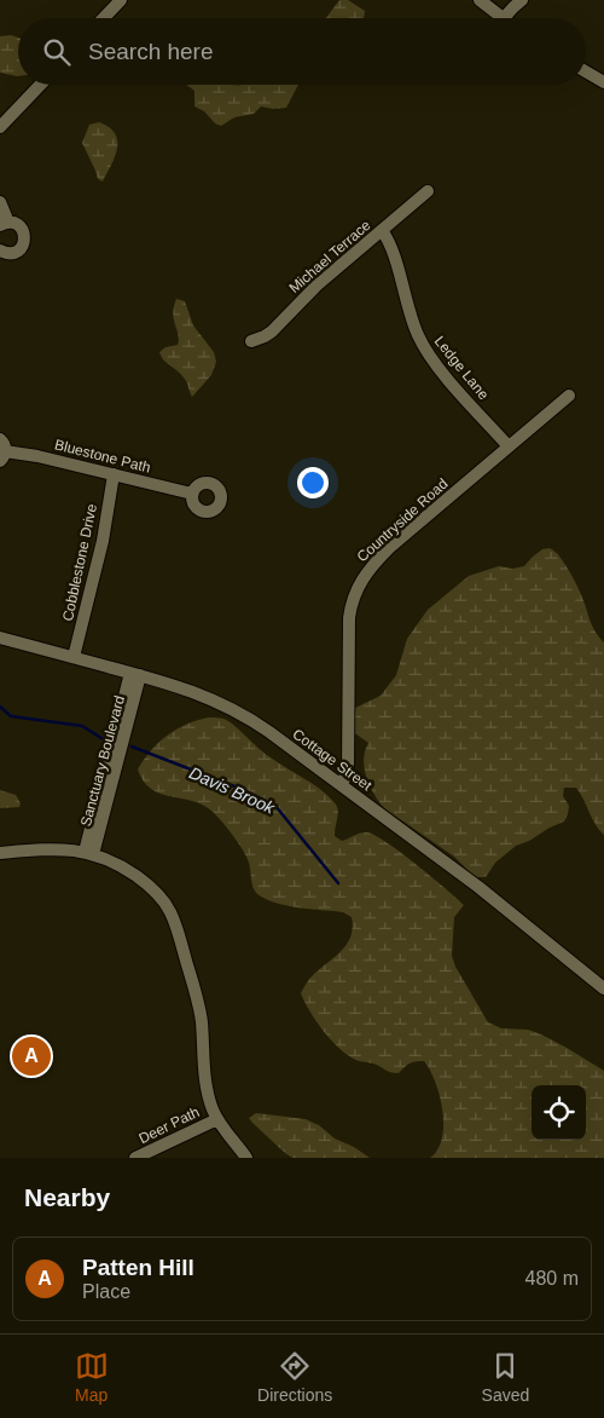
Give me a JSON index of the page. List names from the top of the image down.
{
  "streets": {
    "street": [
      "Michael Terrace",
      "Ledge Lane",
      "Bluestone Path",
      "Countryside Road",
      "Cobblestone Drive",
      "Cottage Street",
      "Sanctuary Boulevard",
      "Deer Path"
    ]
  },
  "crossings": [
    ["Michael Terrace", "Ledge Lane"],
    ["Ledge Lane", "Countryside Road"],
    ["Bluestone Path", "Cobblestone Drive"],
    ["Countryside Road", "Cottage Street"],
    ["Cobblestone Drive", "Cottage Street"],
    ["Cottage Street", "Sanctuary Boulevard"]
  ],
  "water": ["Davis Brook"],
  "page": {
    "search": "Search here",
    "pins": "A",
    "heading": "Nearby",
    "list": [
      {
        "mark": "A",
        "name": "Patten Hill",
        "note": "Place",
        "value": "480 m"
      }
    ],
    "nav": ["Map", "Directions", "Saved"]
  }
}
